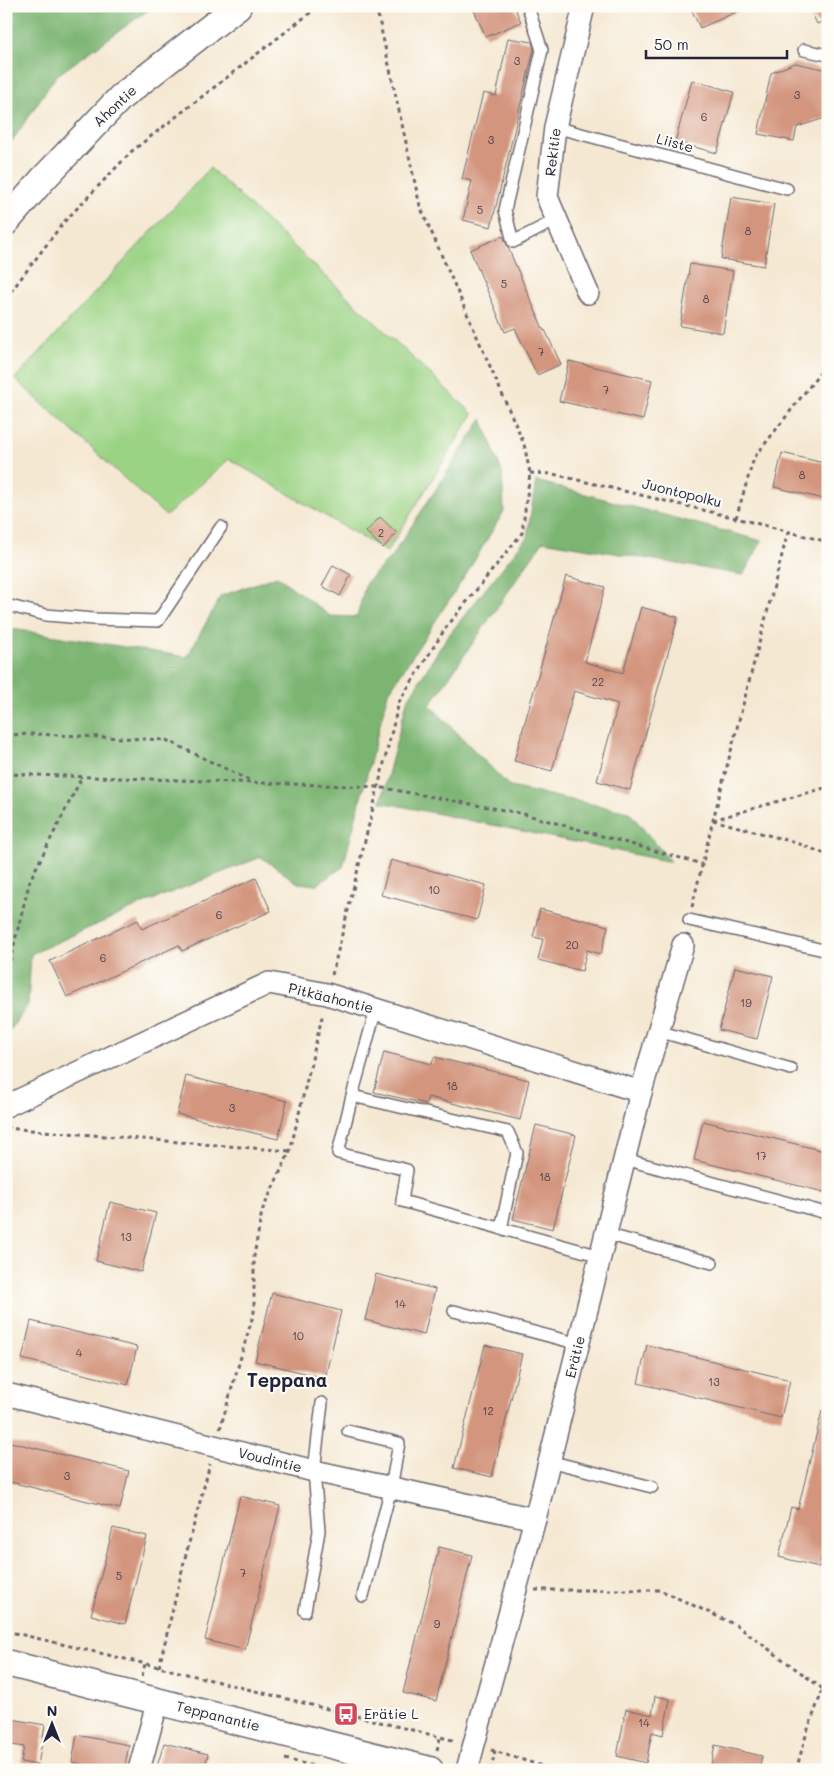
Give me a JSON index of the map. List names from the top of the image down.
{
  "streets": {
    "street": [
      "Ahontie",
      "Rekitie",
      "Pitkäahontie",
      "Erätie",
      "Voudintie",
      "Teppanantie"
    ],
    "lane": ["Liiste"],
    "path": ["Juontopolku"]
  },
  "crossings": [
    ["Liiste", "Rekitie"],
    ["Pitkäahontie", "Erätie"],
    ["Erätie", "Voudintie"]
  ],
  "districts": ["Teppana"],
  "places": {
    "bus stop": ["Erätie L"]
  },
  "house_numbers": [
    "3",
    "3",
    "6",
    "3",
    "5",
    "8",
    "5",
    "8",
    "7",
    "7",
    "8",
    "2",
    "22",
    "10",
    "6",
    "20",
    "6",
    "19",
    "18",
    "3",
    "17",
    "18",
    "13",
    "14",
    "10",
    "4",
    "13",
    "12",
    "3",
    "7",
    "5",
    "9",
    "14"
  ],
  "scale_bar": "50 m",
  "north": "top"
}
